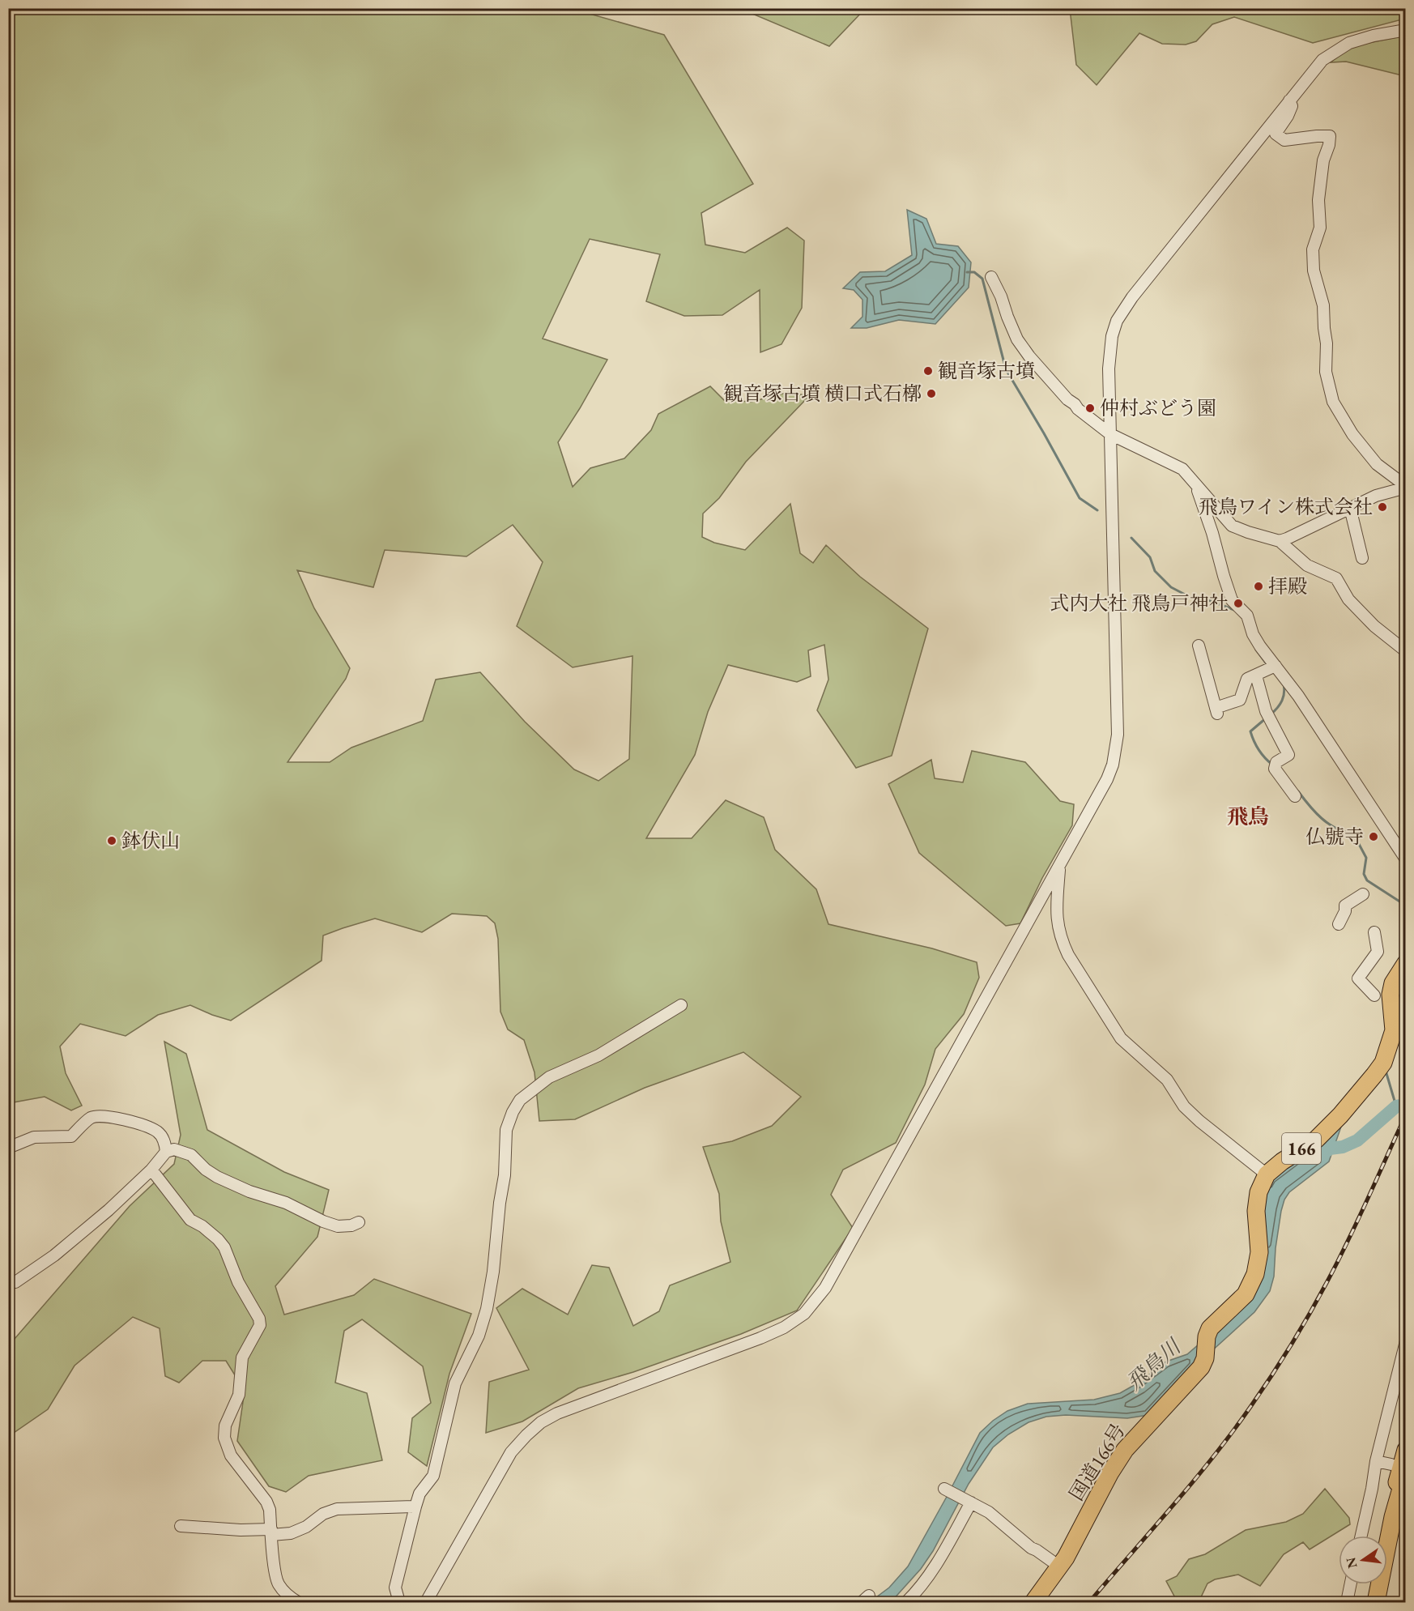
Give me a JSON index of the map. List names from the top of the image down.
{
  "streets": {
    "highway": ["166", "国道166号"]
  },
  "crossings": [
    ["166", "国道166号"]
  ],
  "districts": ["飛鳥"],
  "water": ["飛鳥川"],
  "places": [
    "観音塚古墳",
    "観音塚古墳 横口式石槨",
    "仲村ぶどう園",
    "飛鳥ワイン株式会社",
    "拝殿",
    "式内大社 飛鳥戸神社",
    "仏號寺",
    "鉢伏山"
  ],
  "north": "left"
}
